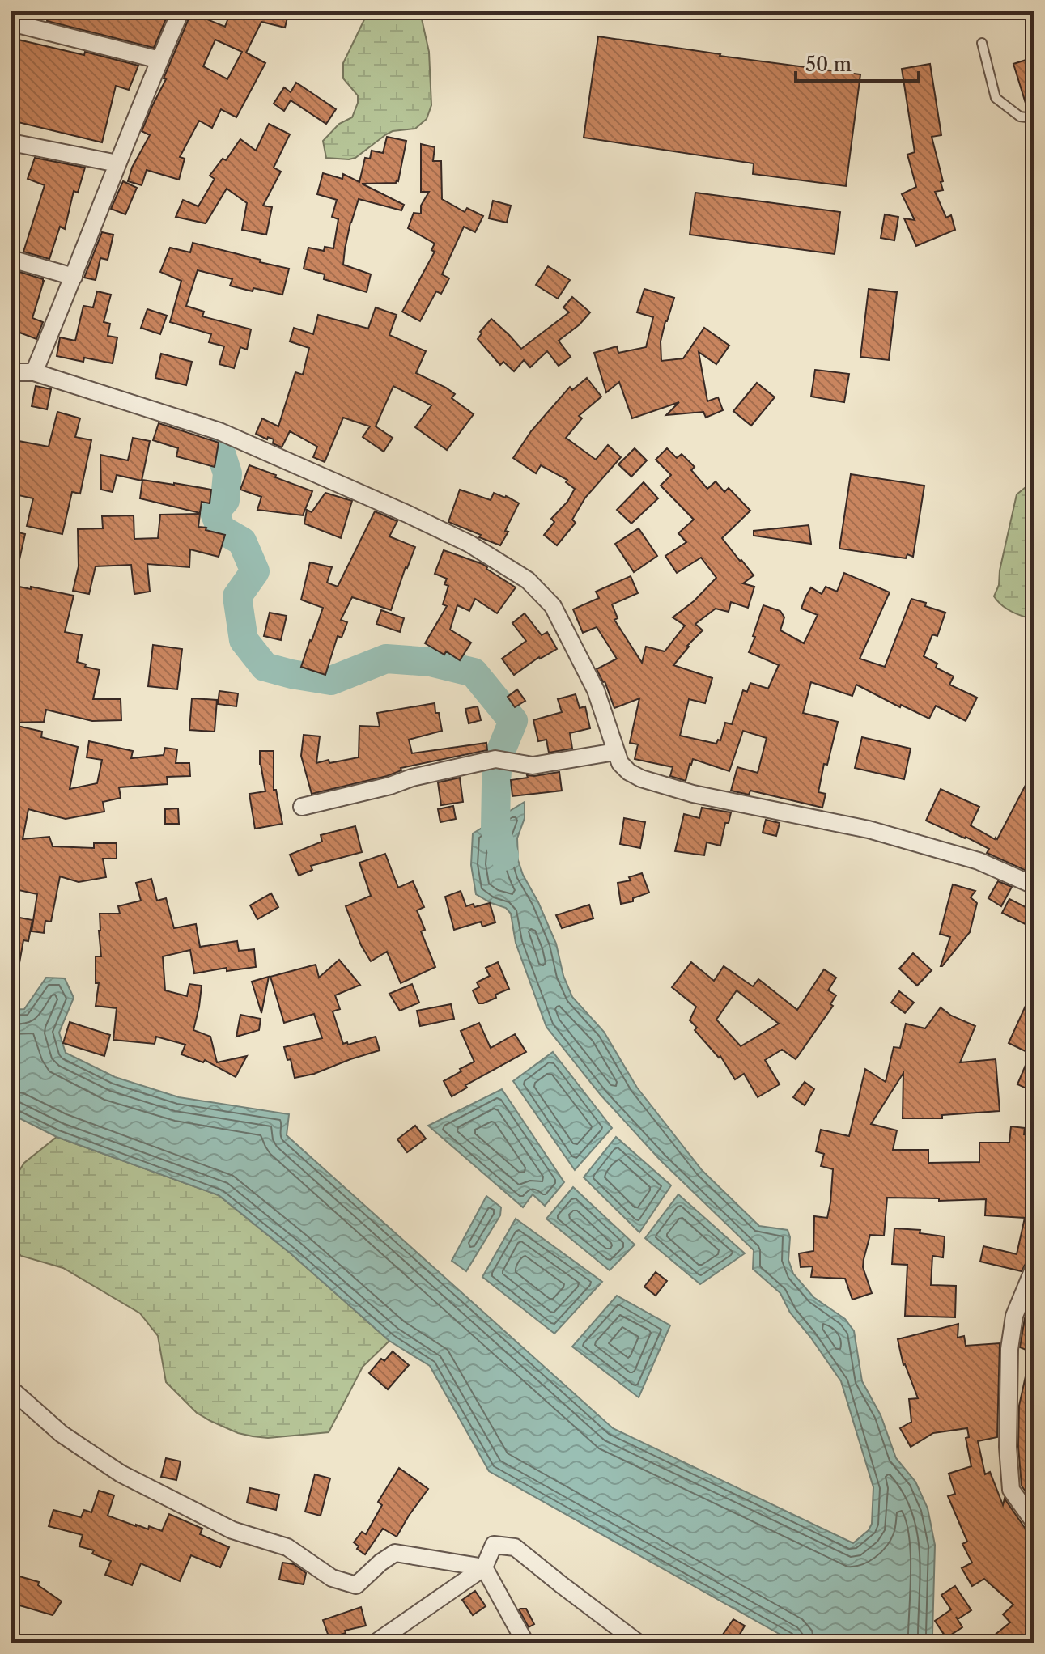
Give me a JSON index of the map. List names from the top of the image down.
{
  "scale_bar": "50 m"
}
